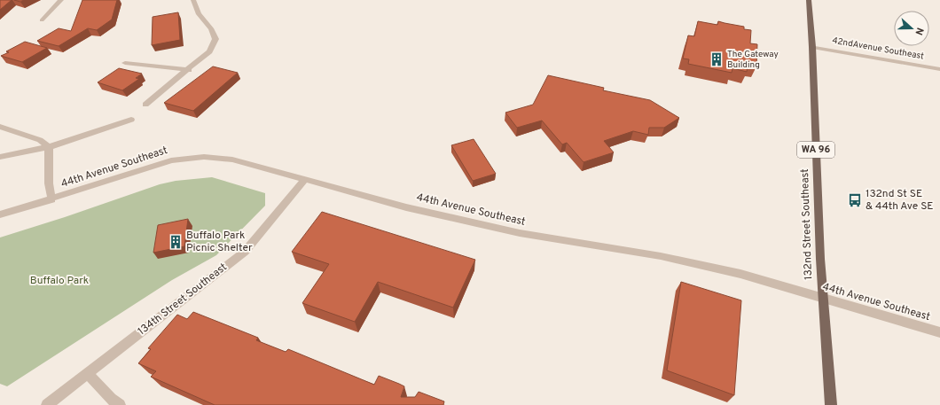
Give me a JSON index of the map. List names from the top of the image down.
{
  "streets": {
    "main road": ["WA 96", "132nd Street Southeast"],
    "street": ["42ndAvenue Southeast", "44th Avenue Southeast", "134th Street Southeast"]
  },
  "crossings": [
    ["42ndAvenue Southeast", "132nd Street Southeast"],
    ["44th Avenue Southeast", "132nd Street Southeast"],
    ["44th Avenue Southeast", "134th Street Southeast"]
  ],
  "parks": ["Buffalo Park"],
  "places": {
    "building": ["The Gateway Building", "Buffalo Park Picnic Shelter"],
    "bus stop": ["132nd St SE & 44th Ave SE"]
  },
  "north": "right"
}
